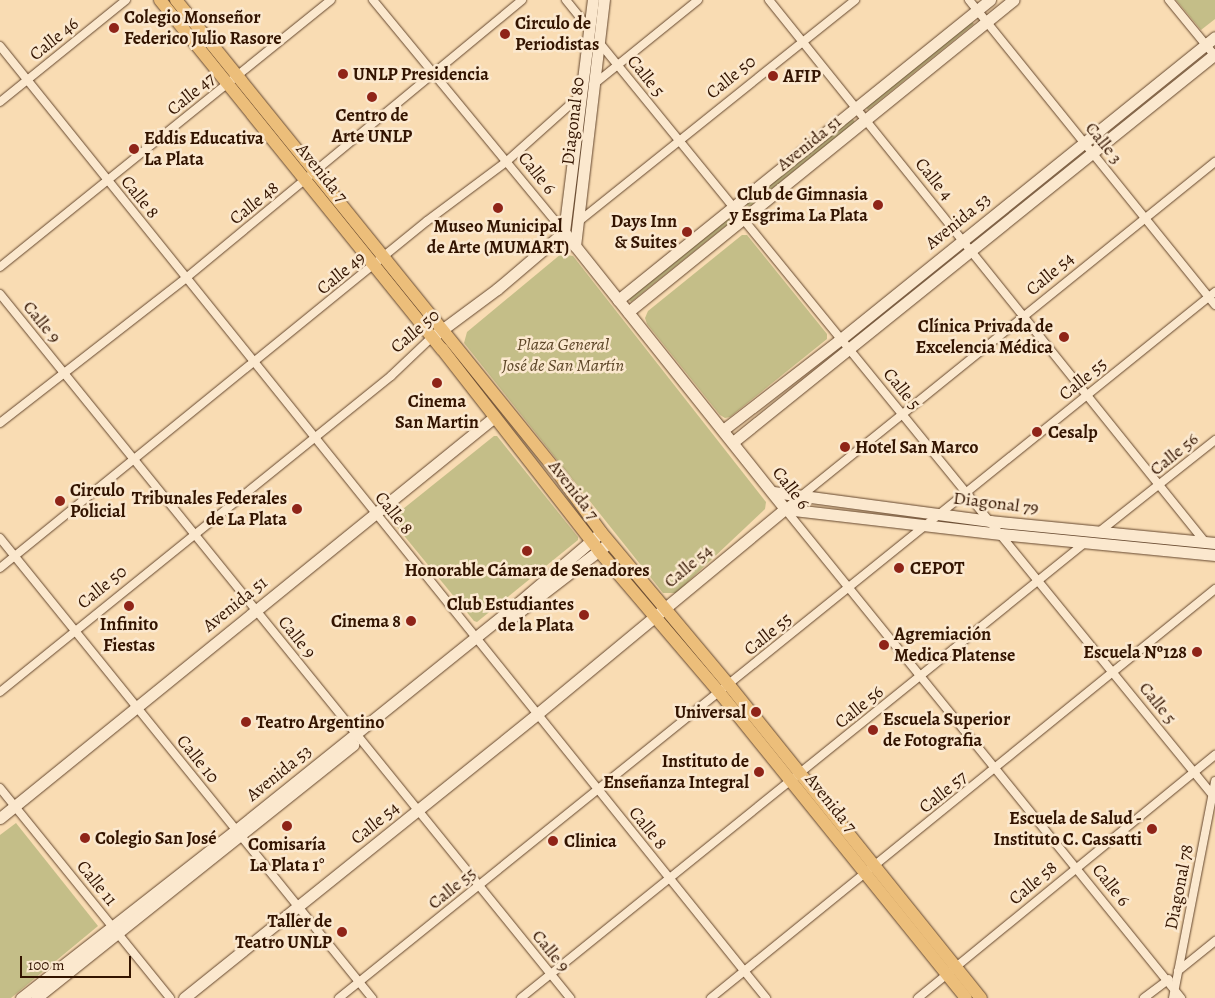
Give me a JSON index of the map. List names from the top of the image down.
{
  "streets": {
    "main road": ["Avenida 7"],
    "street": [
      "Calle 46",
      "Calle 5",
      "Calle 50",
      "Calle 47",
      "Diagonal 80",
      "Avenida 51",
      "Calle 3",
      "Calle 6",
      "Calle 4",
      "Calle 8",
      "Calle 48",
      "Avenida 53",
      "Calle 49",
      "Calle 54",
      "Calle 9",
      "Calle 55",
      "Calle 56",
      "Diagonal 79",
      "Calle 10",
      "Calle 57",
      "Calle 11",
      "Calle 58",
      "Diagonal 78"
    ]
  },
  "crossings": [
    ["Calle 46", "Calle 8"],
    ["Calle 5", "Calle 50"],
    ["Calle 5", "Diagonal 80"],
    ["Calle 5", "Avenida 51"],
    ["Calle 5", "Avenida 53"],
    ["Calle 5", "Calle 49"],
    ["Calle 5", "Calle 54"],
    ["Calle 5", "Calle 55"],
    ["Calle 5", "Calle 56"],
    ["Calle 5", "Diagonal 79"],
    ["Calle 5", "Calle 57"],
    ["Calle 5", "Calle 58"],
    ["Calle 5", "Diagonal 78"],
    ["Calle 50", "Diagonal 80"],
    ["Calle 50", "Avenida 7"],
    ["Calle 50", "Calle 6"],
    ["Calle 50", "Calle 4"],
    ["Calle 50", "Calle 8"],
    ["Calle 50", "Calle 9"],
    ["Calle 50", "Calle 10"],
    ["Calle 47", "Avenida 7"],
    ["Calle 47", "Calle 8"],
    ["Diagonal 80", "Calle 6"],
    ["Diagonal 80", "Calle 49"],
    ["Avenida 51", "Calle 3"],
    ["Avenida 51", "Avenida 7"],
    ["Avenida 51", "Calle 6"],
    ["Avenida 51", "Calle 4"],
    ["Avenida 51", "Calle 8"],
    ["Avenida 51", "Calle 9"],
    ["Avenida 51", "Calle 10"],
    ["Avenida 51", "Calle 11"],
    ["Calle 3", "Avenida 53"],
    ["Calle 3", "Calle 54"],
    ["Calle 3", "Calle 55"],
    ["Avenida 7", "Calle 48"],
    ["Avenida 7", "Avenida 53"],
    ["Avenida 7", "Calle 49"],
    ["Avenida 7", "Calle 54"],
    ["Avenida 7", "Calle 55"],
    ["Avenida 7", "Calle 56"],
    ["Avenida 7", "Calle 57"],
    ["Avenida 7", "Calle 58"],
    ["Calle 6", "Calle 48"],
    ["Calle 6", "Avenida 53"],
    ["Calle 6", "Calle 49"],
    ["Calle 6", "Calle 54"],
    ["Calle 6", "Calle 55"],
    ["Calle 6", "Calle 56"],
    ["Calle 6", "Diagonal 79"],
    ["Calle 6", "Calle 57"],
    ["Calle 6", "Calle 58"],
    ["Calle 6", "Diagonal 78"],
    ["Calle 4", "Avenida 53"],
    ["Calle 4", "Calle 54"],
    ["Calle 4", "Calle 55"],
    ["Calle 4", "Calle 56"],
    ["Calle 4", "Diagonal 79"],
    ["Calle 8", "Calle 48"],
    ["Calle 8", "Avenida 53"],
    ["Calle 8", "Calle 49"],
    ["Calle 8", "Calle 54"],
    ["Calle 8", "Calle 55"],
    ["Calle 8", "Calle 56"],
    ["Calle 8", "Calle 57"],
    ["Calle 48", "Calle 9"],
    ["Avenida 53", "Calle 9"],
    ["Avenida 53", "Calle 10"],
    ["Avenida 53", "Calle 11"],
    ["Calle 49", "Calle 9"],
    ["Calle 49", "Calle 10"],
    ["Calle 54", "Calle 9"],
    ["Calle 54", "Diagonal 79"],
    ["Calle 54", "Calle 10"],
    ["Calle 9", "Calle 55"],
    ["Calle 9", "Calle 56"],
    ["Calle 55", "Diagonal 79"],
    ["Calle 55", "Calle 10"],
    ["Calle 56", "Diagonal 79"]
  ],
  "parks": ["Plaza General José de San Martín"],
  "places": [
    "Colegio Monseñor Federico Julio Rasore",
    "Circulo de Periodistas",
    "UNLP Presidencia",
    "AFIP",
    "Centro de Arte UNLP",
    "Eddis Educativa La Plata",
    "Club de Gimnasia y Esgrima La Plata",
    "Museo Municipal de Arte (MUMART)",
    "Days Inn & Suites",
    "Clínica Privada de Excelencia Médica",
    "Cinema San Martin",
    "Cesalp",
    "Hotel San Marco",
    "Circulo Policial",
    "Tribunales Federales de La Plata",
    "Honorable Cámara de Senadores",
    "CEPOT",
    "Infinito Fiestas",
    "Club Estudiantes de la Plata",
    "Cinema 8",
    "Agremiación Medica Platense",
    "Escuela Nº128",
    "Universal",
    "Teatro Argentino",
    "Escuela Superior de Fotografia",
    "Instituto de Enseñanza Integral",
    "Comisaría La Plata 1°",
    "Escuela de Salud - Instituto C. Cassatti",
    "Colegio San José",
    "Clinica",
    "Taller de Teatro UNLP"
  ],
  "scale_bar": "100 m"
}
